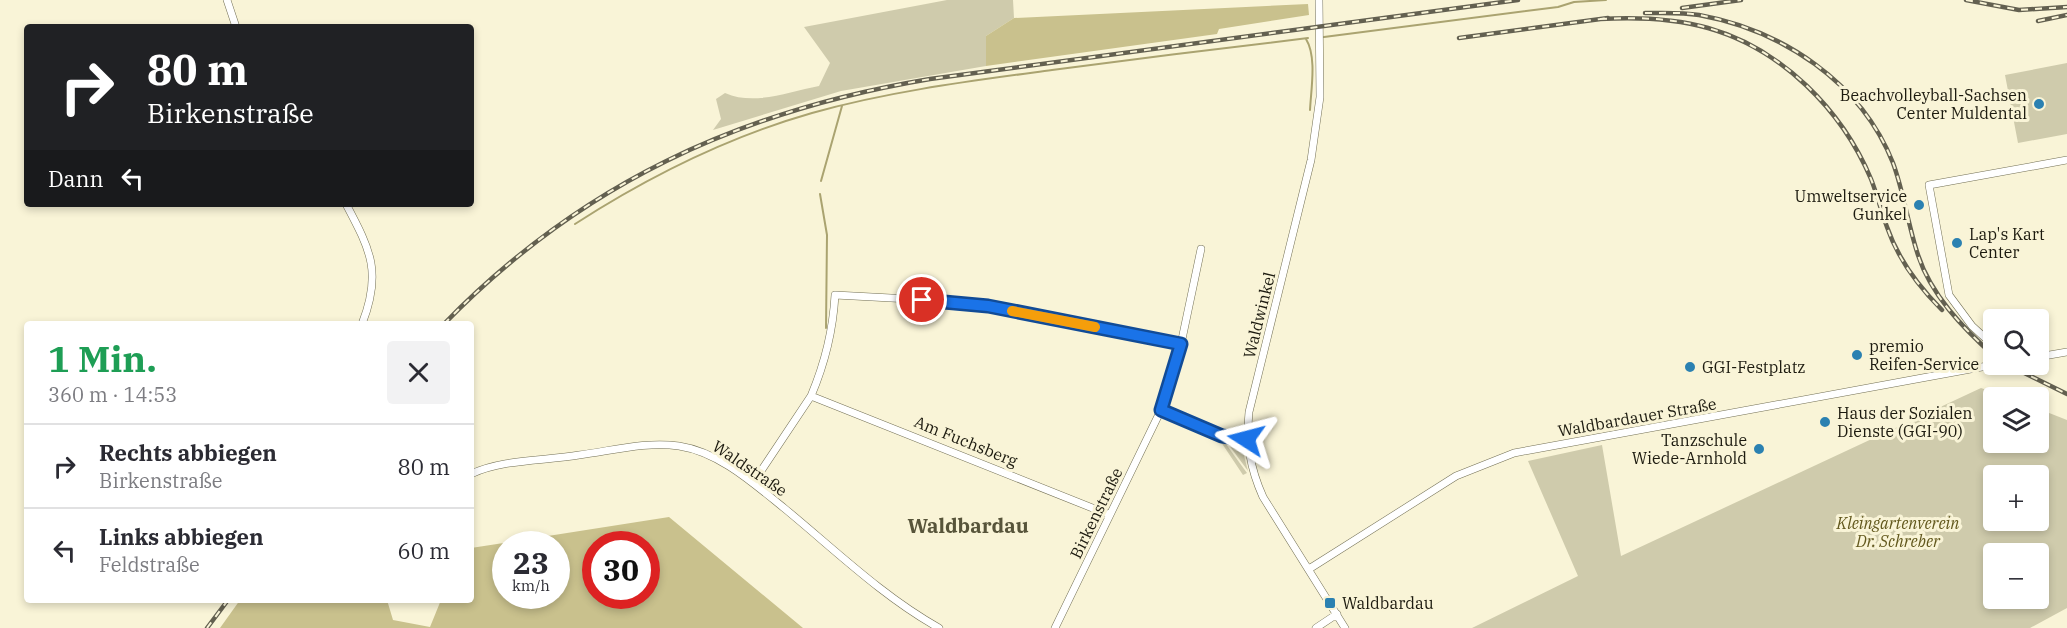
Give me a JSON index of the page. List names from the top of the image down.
{
  "streets": {
    "street": [
      "Waldwinkel",
      "Waldbardauer Straße",
      "Am Fuchsberg",
      "Waldstraße",
      "Birkenstraße"
    ]
  },
  "crossings": [
    ["Waldwinkel", "Waldbardauer Straße"],
    ["Am Fuchsberg", "Birkenstraße"]
  ],
  "districts": ["Waldbardau"],
  "parks": ["Kleingartenverein Dr. Schreber"],
  "places": {
    "other": [
      "Beachvolleyball-Sachsen Center Muldental",
      "Umweltservice Gunkel",
      "Lap's Kart Center",
      "premio Reifen-Service",
      "GGI-Festplatz",
      "Haus der Sozialen Dienste (GGI-90)",
      "Tanzschule Wiede-Arnhold"
    ],
    "transit": ["Waldbardau"]
  },
  "page": {
    "turn": ["80 m", "Birkenstraße"],
    "then": "Dann",
    "map_buttons": ["+", "−"],
    "heading": ["1 Min.", "360 m · 14:53"],
    "list": [
      {
        "name": "Rechts abbiegen",
        "note": "Birkenstraße",
        "value": "80 m"
      },
      {
        "name": "Links abbiegen",
        "note": "Feldstraße",
        "value": "60 m"
      }
    ],
    "speed": "23 km/h",
    "limit": "30"
  }
}
